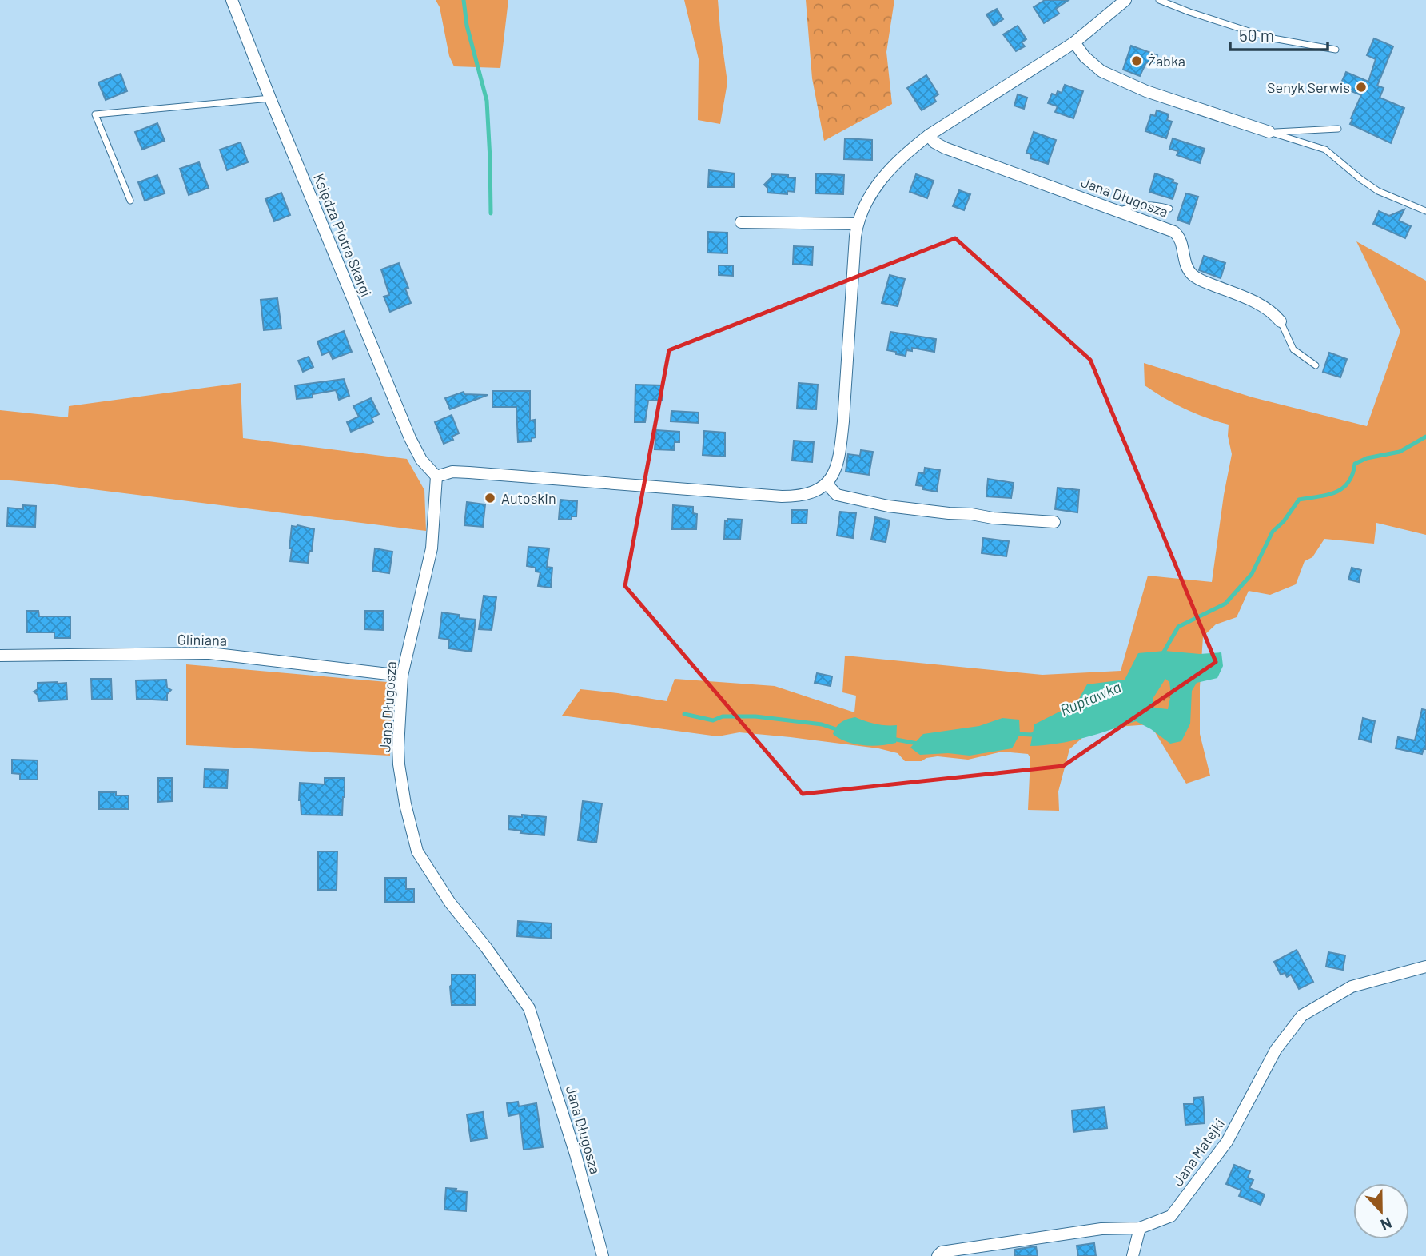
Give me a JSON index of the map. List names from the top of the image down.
{
  "streets": {
    "street": [
      "Jana Długosza",
      "Księdza Piotra Skargi",
      "Gliniana",
      "Jana Matejki"
    ]
  },
  "crossings": [
    ["Jana Długosza", "Księdza Piotra Skargi"],
    ["Jana Długosza", "Gliniana"]
  ],
  "water": ["Ruptawka"],
  "places": ["Żabka", "Senyk Serwis", "Autoskin"],
  "scale_bar": "50 m",
  "north": "bottom"
}
